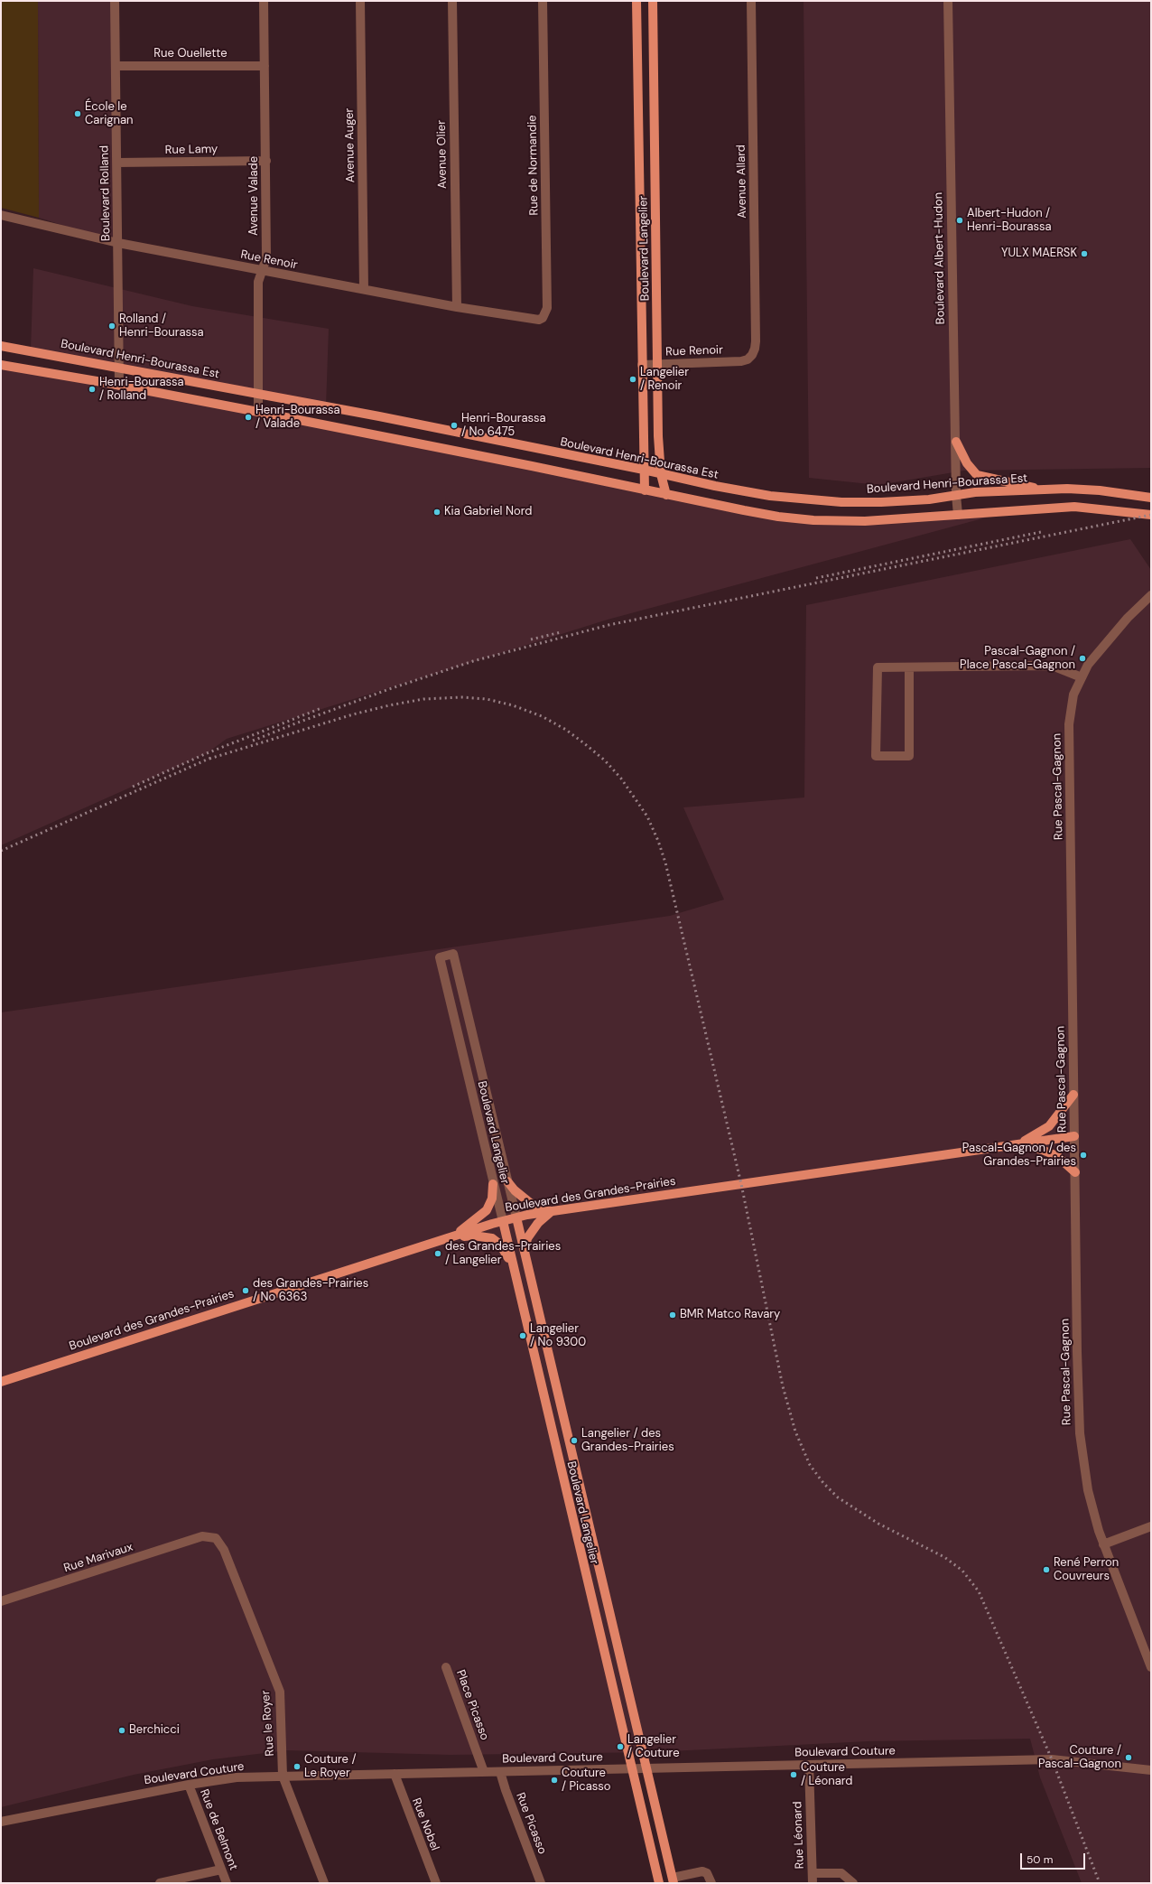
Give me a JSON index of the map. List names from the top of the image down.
{
  "streets": {
    "main road": ["Boulevard Langelier", "Boulevard Henri-Bourassa Est", "Boulevard des Grandes-Prairies"],
    "street": [
      "Rue Ouellette",
      "Avenue Auger",
      "Rue Lamy",
      "Avenue Olier",
      "Rue de Normandie",
      "Avenue Allard",
      "Boulevard Rolland",
      "Avenue Valade",
      "Boulevard Albert-Hudon",
      "Rue Renoir",
      "Rue Pascal-Gagnon",
      "Rue Marivaux",
      "Place Picasso",
      "Rue le Royer",
      "Boulevard Couture",
      "Rue Picasso",
      "Rue Nobel",
      "Rue de Belmont",
      "Rue Léonard"
    ]
  },
  "crossings": [
    ["Rue Ouellette", "Boulevard Rolland"],
    ["Rue Ouellette", "Avenue Valade"],
    ["Avenue Auger", "Rue Renoir"],
    ["Rue Lamy", "Boulevard Rolland"],
    ["Rue Lamy", "Avenue Valade"],
    ["Avenue Olier", "Rue Renoir"],
    ["Rue de Normandie", "Rue Renoir"],
    ["Avenue Allard", "Rue Renoir"],
    ["Boulevard Rolland", "Rue Renoir"],
    ["Boulevard Rolland", "Boulevard Henri-Bourassa Est"],
    ["Avenue Valade", "Rue Renoir"],
    ["Avenue Valade", "Boulevard Henri-Bourassa Est"],
    ["Boulevard Langelier", "Rue Renoir"],
    ["Boulevard Langelier", "Boulevard Henri-Bourassa Est"],
    ["Boulevard Langelier", "Boulevard des Grandes-Prairies"],
    ["Boulevard Langelier", "Boulevard Couture"],
    ["Boulevard Albert-Hudon", "Boulevard Henri-Bourassa Est"],
    ["Rue Pascal-Gagnon", "Boulevard des Grandes-Prairies"],
    ["Rue Marivaux", "Rue le Royer"],
    ["Place Picasso", "Boulevard Couture"],
    ["Rue le Royer", "Boulevard Couture"],
    ["Boulevard Couture", "Rue Picasso"],
    ["Boulevard Couture", "Rue Nobel"],
    ["Boulevard Couture", "Rue de Belmont"],
    ["Boulevard Couture", "Rue Léonard"]
  ],
  "places": [
    "École le Carignan",
    "Albert-Hudon / Henri-Bourassa",
    "YULX MAERSK",
    "Rolland / Henri-Bourassa",
    "Langelier / Renoir",
    "Henri-Bourassa / Rolland",
    "Henri-Bourassa / Valade",
    "Henri-Bourassa / No 6475",
    "Kia Gabriel Nord",
    "Pascal-Gagnon / Place Pascal-Gagnon",
    "Pascal-Gagnon / des Grandes-Prairies",
    "des Grandes-Prairies / Langelier",
    "des Grandes-Prairies / No 6363",
    "BMR Matco Ravary",
    "Langelier / No 9300",
    "Langelier / des Grandes-Prairies",
    "René Perron Couvreurs",
    "Berchicci",
    "Langelier / Couture",
    "Couture / Pascal-Gagnon",
    "Couture / Le Royer",
    "Couture / Léonard",
    "Couture / Picasso"
  ],
  "scale_bar": "50 m"
}
